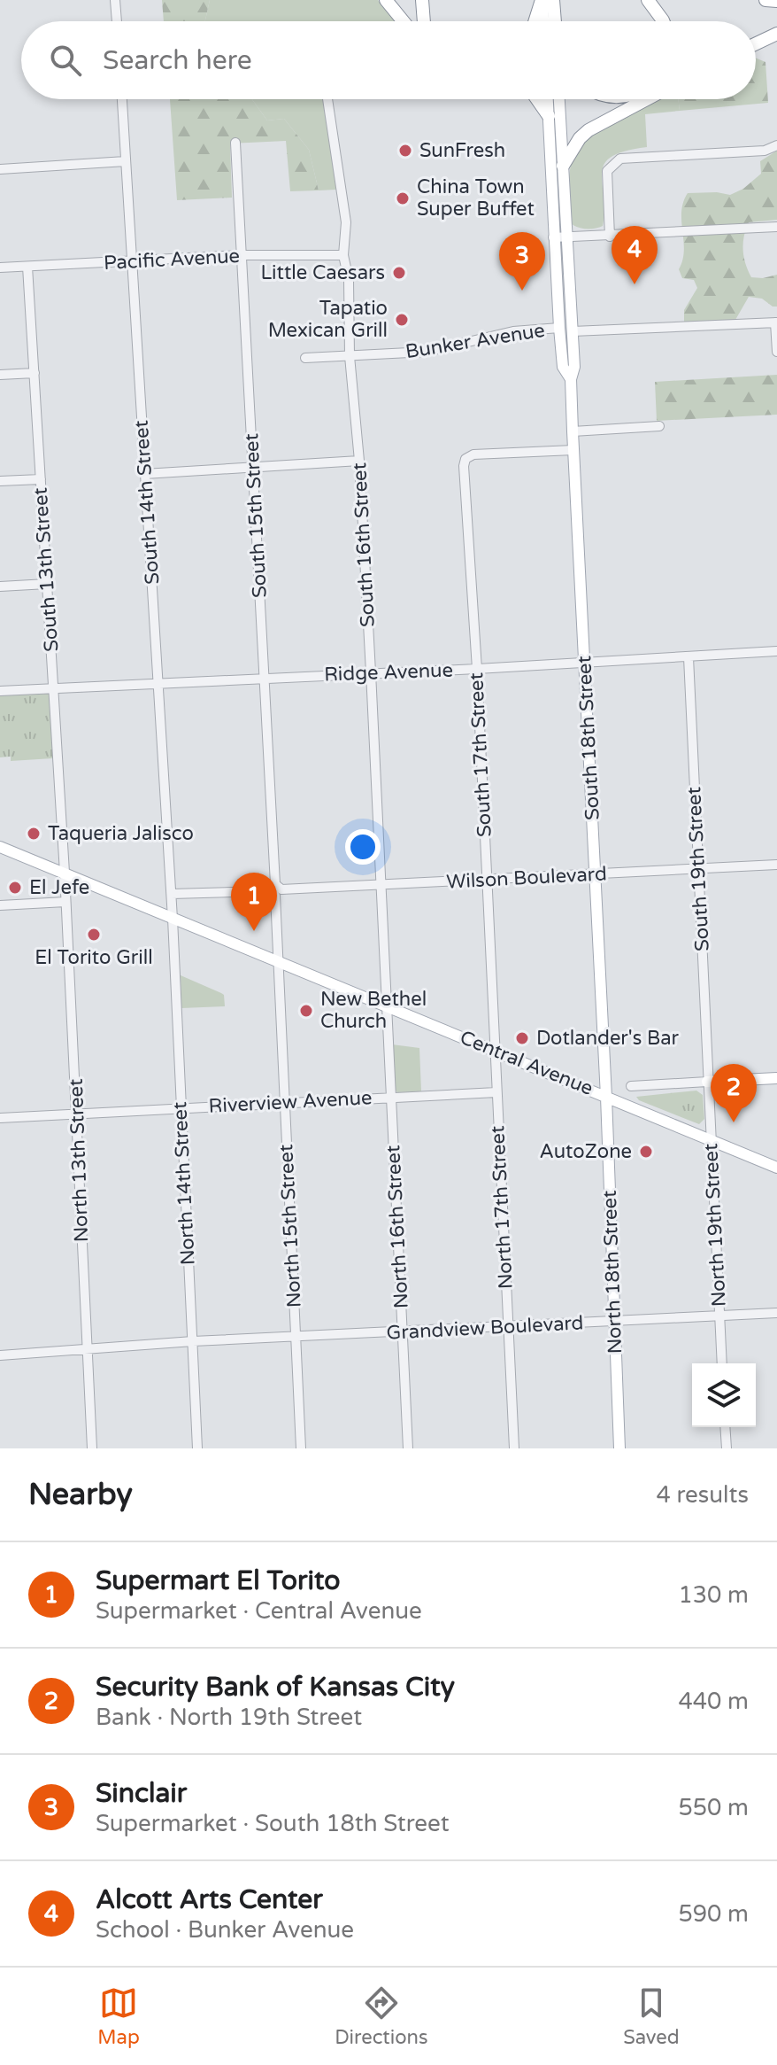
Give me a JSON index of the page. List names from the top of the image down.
{
  "streets": {
    "main road": ["South 18th Street", "Central Avenue", "North 18th Street"],
    "street": [
      "Pacific Avenue",
      "Bunker Avenue",
      "South 14th Street",
      "South 15th Street",
      "South 16th Street",
      "South 13th Street",
      "Ridge Avenue",
      "South 17th Street",
      "South 19th Street",
      "Wilson Boulevard",
      "Riverview Avenue",
      "North 13th Street",
      "North 14th Street",
      "North 17th Street",
      "North 19th Street",
      "North 15th Street",
      "North 16th Street",
      "Grandview Boulevard"
    ]
  },
  "crossings": [
    ["Pacific Avenue", "South 14th Street"],
    ["Pacific Avenue", "South 15th Street"],
    ["Pacific Avenue", "South 16th Street"],
    ["Pacific Avenue", "South 13th Street"],
    ["Bunker Avenue", "South 16th Street"],
    ["Bunker Avenue", "South 18th Street"],
    ["South 14th Street", "Ridge Avenue"],
    ["South 14th Street", "Wilson Boulevard"],
    ["South 14th Street", "Central Avenue"],
    ["South 14th Street", "North 14th Street"],
    ["South 15th Street", "Ridge Avenue"],
    ["South 15th Street", "Wilson Boulevard"],
    ["South 15th Street", "Central Avenue"],
    ["South 15th Street", "North 15th Street"],
    ["South 16th Street", "Ridge Avenue"],
    ["South 16th Street", "Wilson Boulevard"],
    ["South 16th Street", "Central Avenue"],
    ["South 16th Street", "North 16th Street"],
    ["South 13th Street", "Ridge Avenue"],
    ["South 13th Street", "Central Avenue"],
    ["South 13th Street", "North 13th Street"],
    ["Ridge Avenue", "South 18th Street"],
    ["Ridge Avenue", "South 17th Street"],
    ["Ridge Avenue", "South 19th Street"],
    ["South 18th Street", "South 17th Street"],
    ["South 18th Street", "Wilson Boulevard"],
    ["South 18th Street", "Central Avenue"],
    ["South 18th Street", "North 18th Street"],
    ["South 17th Street", "Wilson Boulevard"],
    ["South 17th Street", "Central Avenue"],
    ["South 17th Street", "North 17th Street"],
    ["South 19th Street", "Wilson Boulevard"],
    ["South 19th Street", "North 19th Street"],
    ["Central Avenue", "North 13th Street"],
    ["Central Avenue", "North 14th Street"],
    ["Central Avenue", "North 17th Street"],
    ["Central Avenue", "North 19th Street"],
    ["Central Avenue", "North 15th Street"],
    ["Central Avenue", "North 16th Street"],
    ["Central Avenue", "North 18th Street"],
    ["Riverview Avenue", "North 13th Street"],
    ["Riverview Avenue", "North 14th Street"],
    ["Riverview Avenue", "North 17th Street"],
    ["Riverview Avenue", "North 15th Street"],
    ["Riverview Avenue", "North 16th Street"],
    ["North 13th Street", "Grandview Boulevard"],
    ["North 14th Street", "Grandview Boulevard"],
    ["North 17th Street", "Grandview Boulevard"],
    ["North 19th Street", "Grandview Boulevard"],
    ["North 15th Street", "Grandview Boulevard"],
    ["North 16th Street", "Grandview Boulevard"],
    ["North 18th Street", "Grandview Boulevard"]
  ],
  "places": [
    "SunFresh",
    "China Town Super Buffet",
    "Little Caesars",
    "Tapatio Mexican Grill",
    "Taqueria Jalisco",
    "El Jefe",
    "El Torito Grill",
    "New Bethel Church",
    "Dotlander's Bar",
    "AutoZone"
  ],
  "page": {
    "search": "Search here",
    "pins": [
      "4",
      "3",
      "1",
      "2"
    ],
    "heading": ["Nearby", "4 results"],
    "list": [
      {
        "mark": "1",
        "name": "Supermart El Torito",
        "note": "Supermarket · Central Avenue",
        "value": "130 m"
      },
      {
        "mark": "2",
        "name": "Security Bank of Kansas City",
        "note": "Bank · North 19th Street",
        "value": "440 m"
      },
      {
        "mark": "3",
        "name": "Sinclair",
        "note": "Supermarket · South 18th Street",
        "value": "550 m"
      },
      {
        "mark": "4",
        "name": "Alcott Arts Center",
        "note": "School · Bunker Avenue",
        "value": "590 m"
      }
    ],
    "nav": ["Map", "Directions", "Saved"]
  }
}
